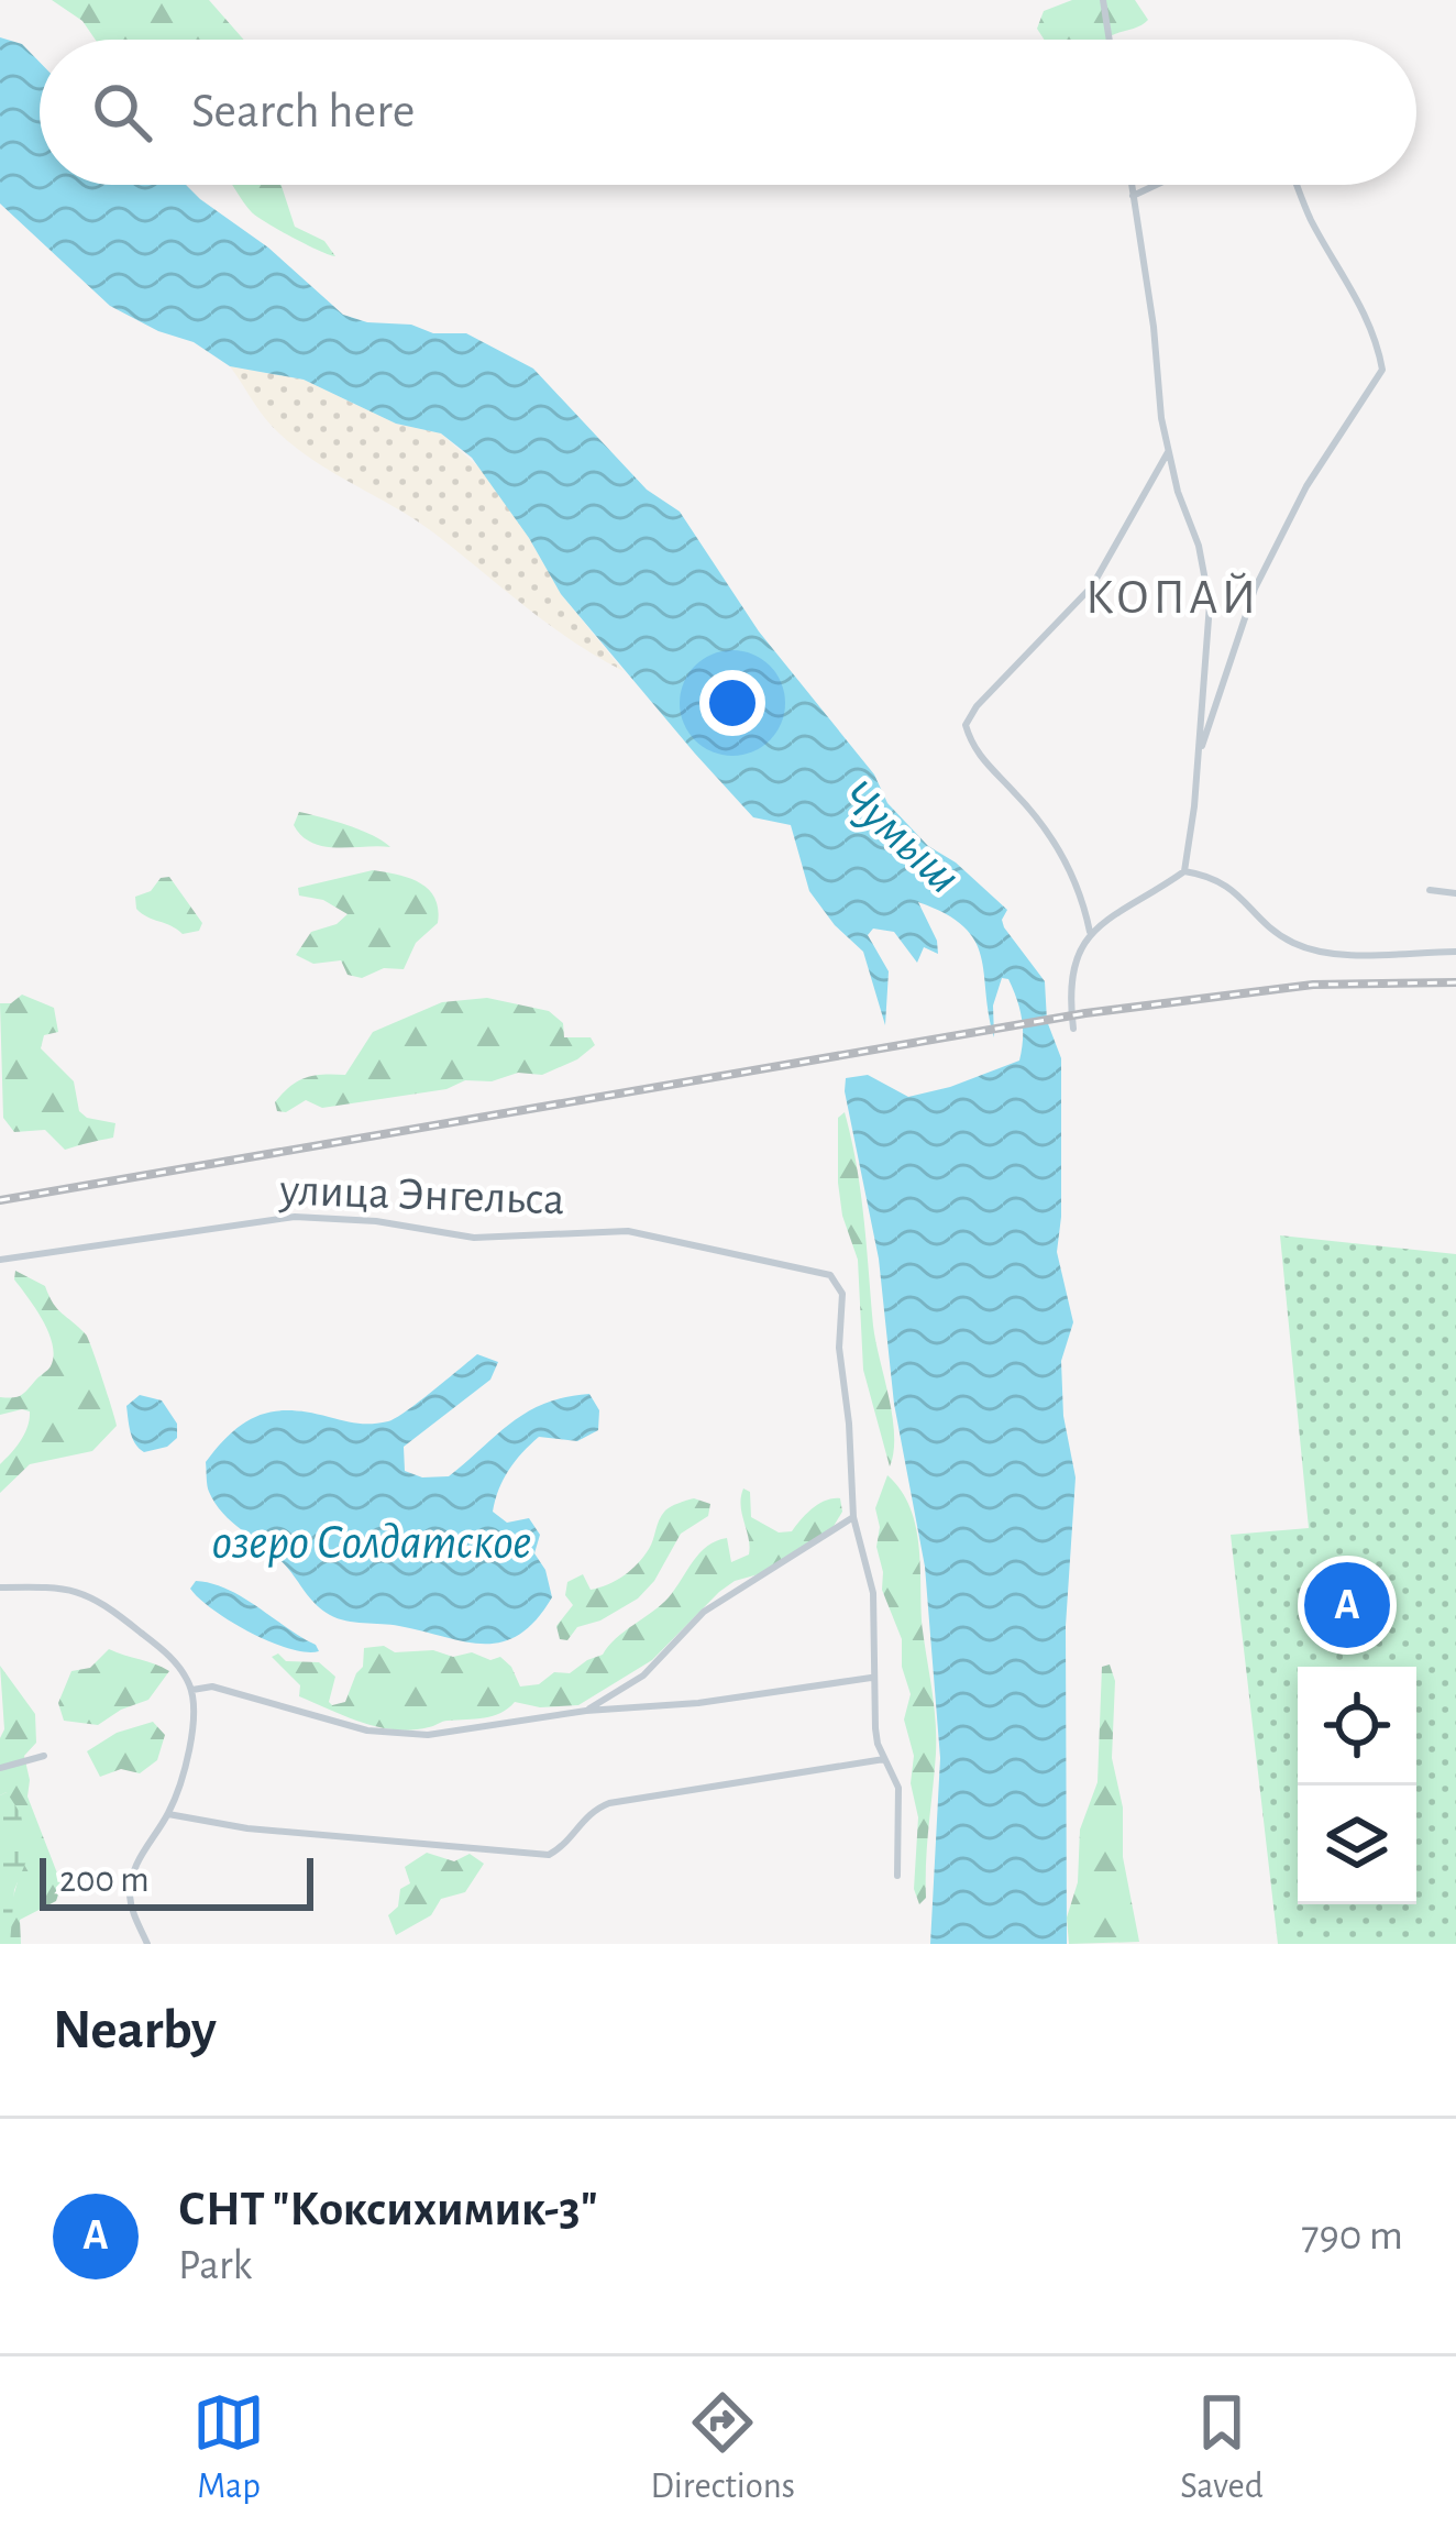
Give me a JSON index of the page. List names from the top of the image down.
{
  "streets": {
    "street": ["улица Энгельса"]
  },
  "districts": ["КОПАЙ"],
  "water": ["Чумыш", "озеро Солдатское"],
  "scale_bar": "200 m",
  "page": {
    "search": "Search here",
    "pins": "A",
    "scale": "200 m",
    "heading": "Nearby",
    "list": [
      {
        "mark": "A",
        "name": "СНТ \"Коксихимик-3\"",
        "note": "Park",
        "value": "790 m"
      }
    ],
    "nav": ["Map", "Directions", "Saved"]
  }
}
